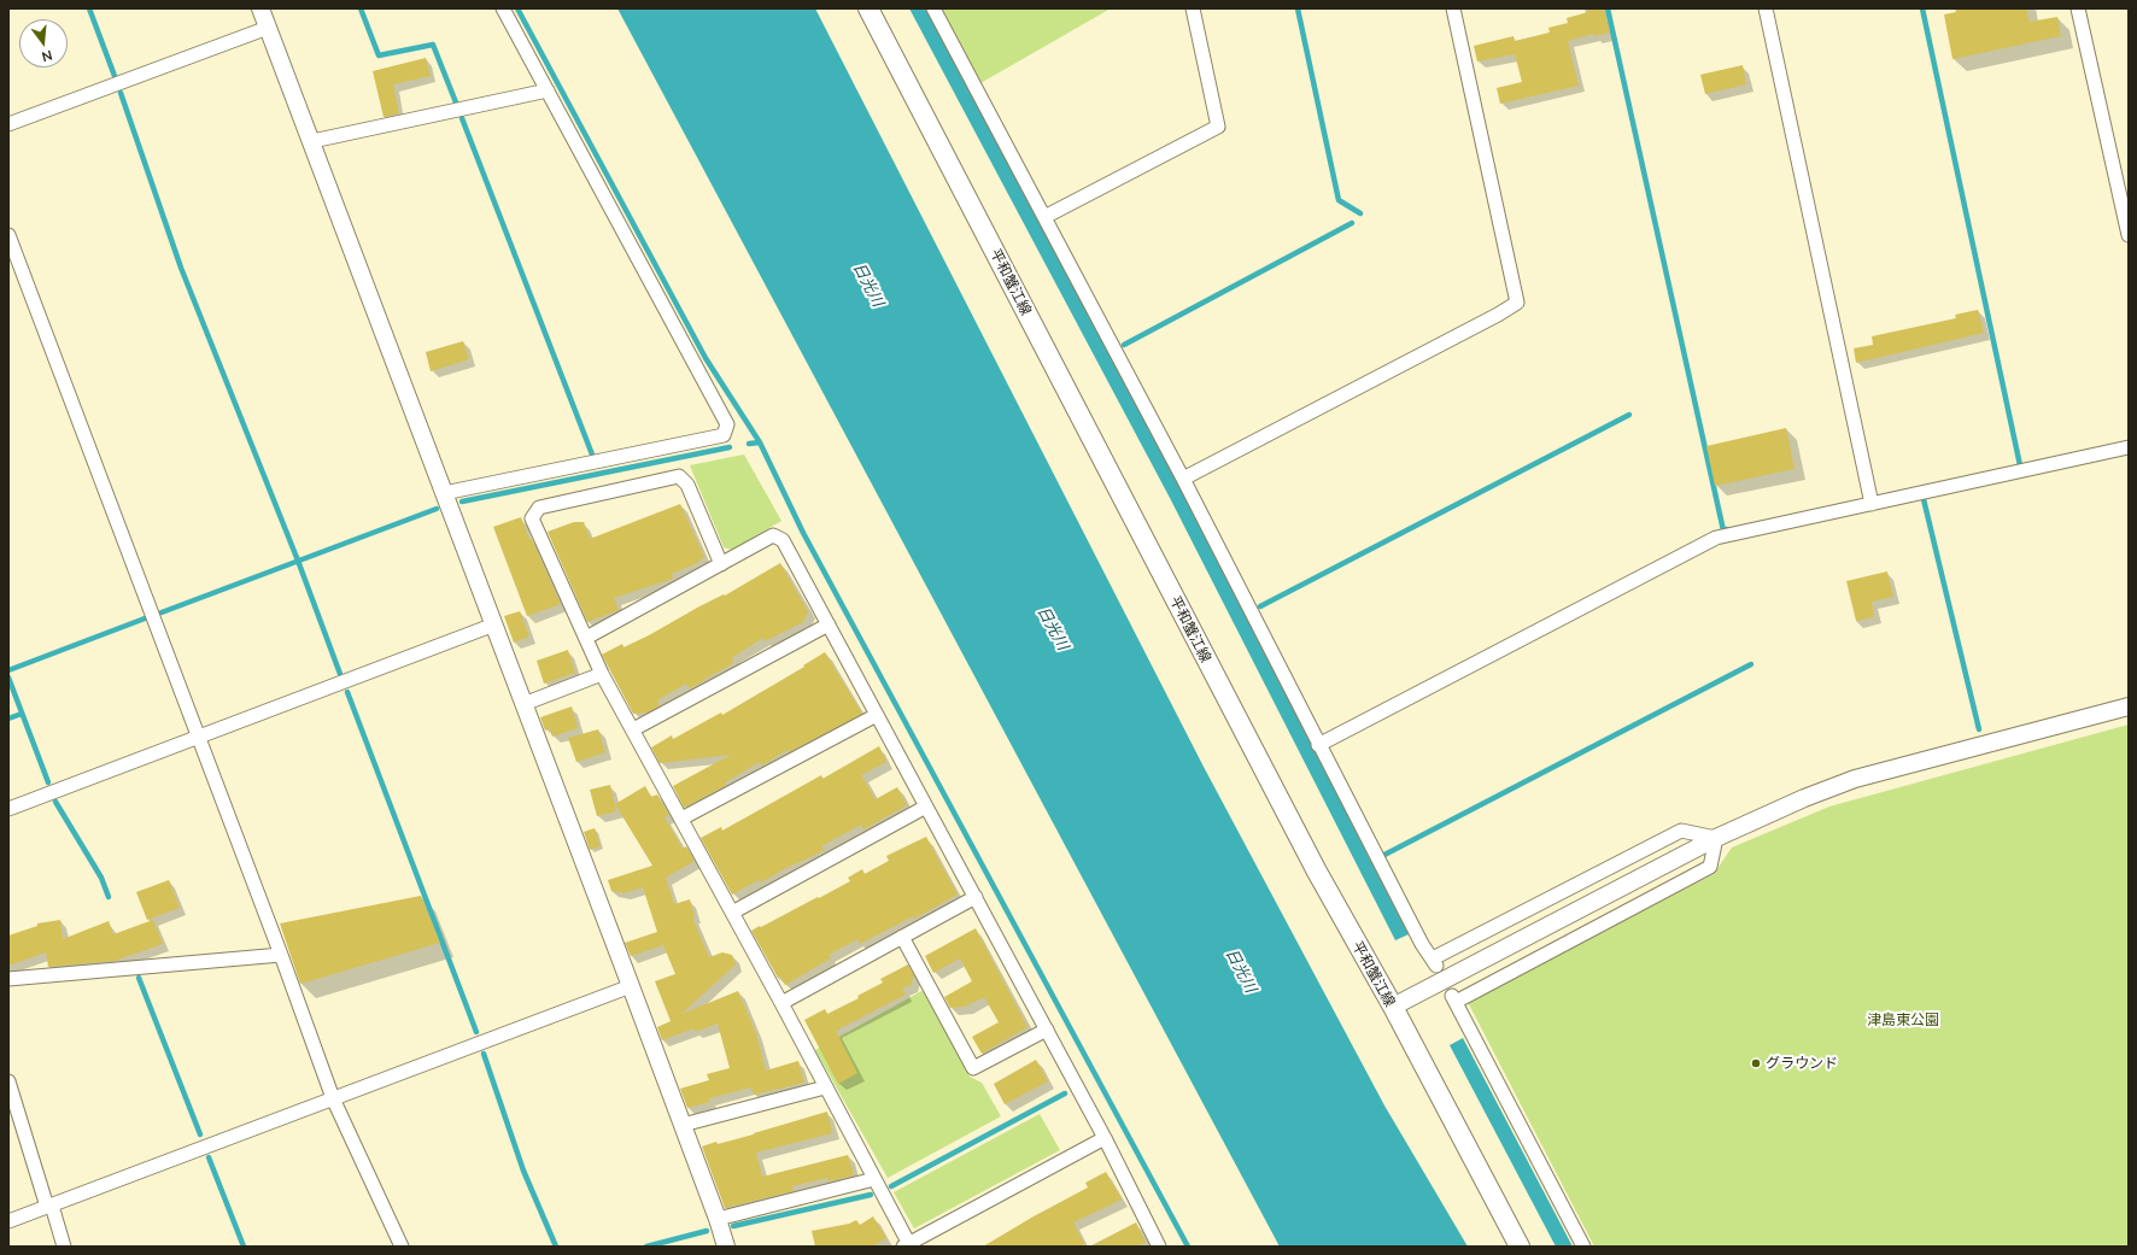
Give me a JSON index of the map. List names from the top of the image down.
{
  "streets": {
    "main road": ["平和蟹江線"]
  },
  "water": ["日光川"],
  "parks": ["津島東公園"],
  "places": ["グラウンド"],
  "north": "bottom"
}
